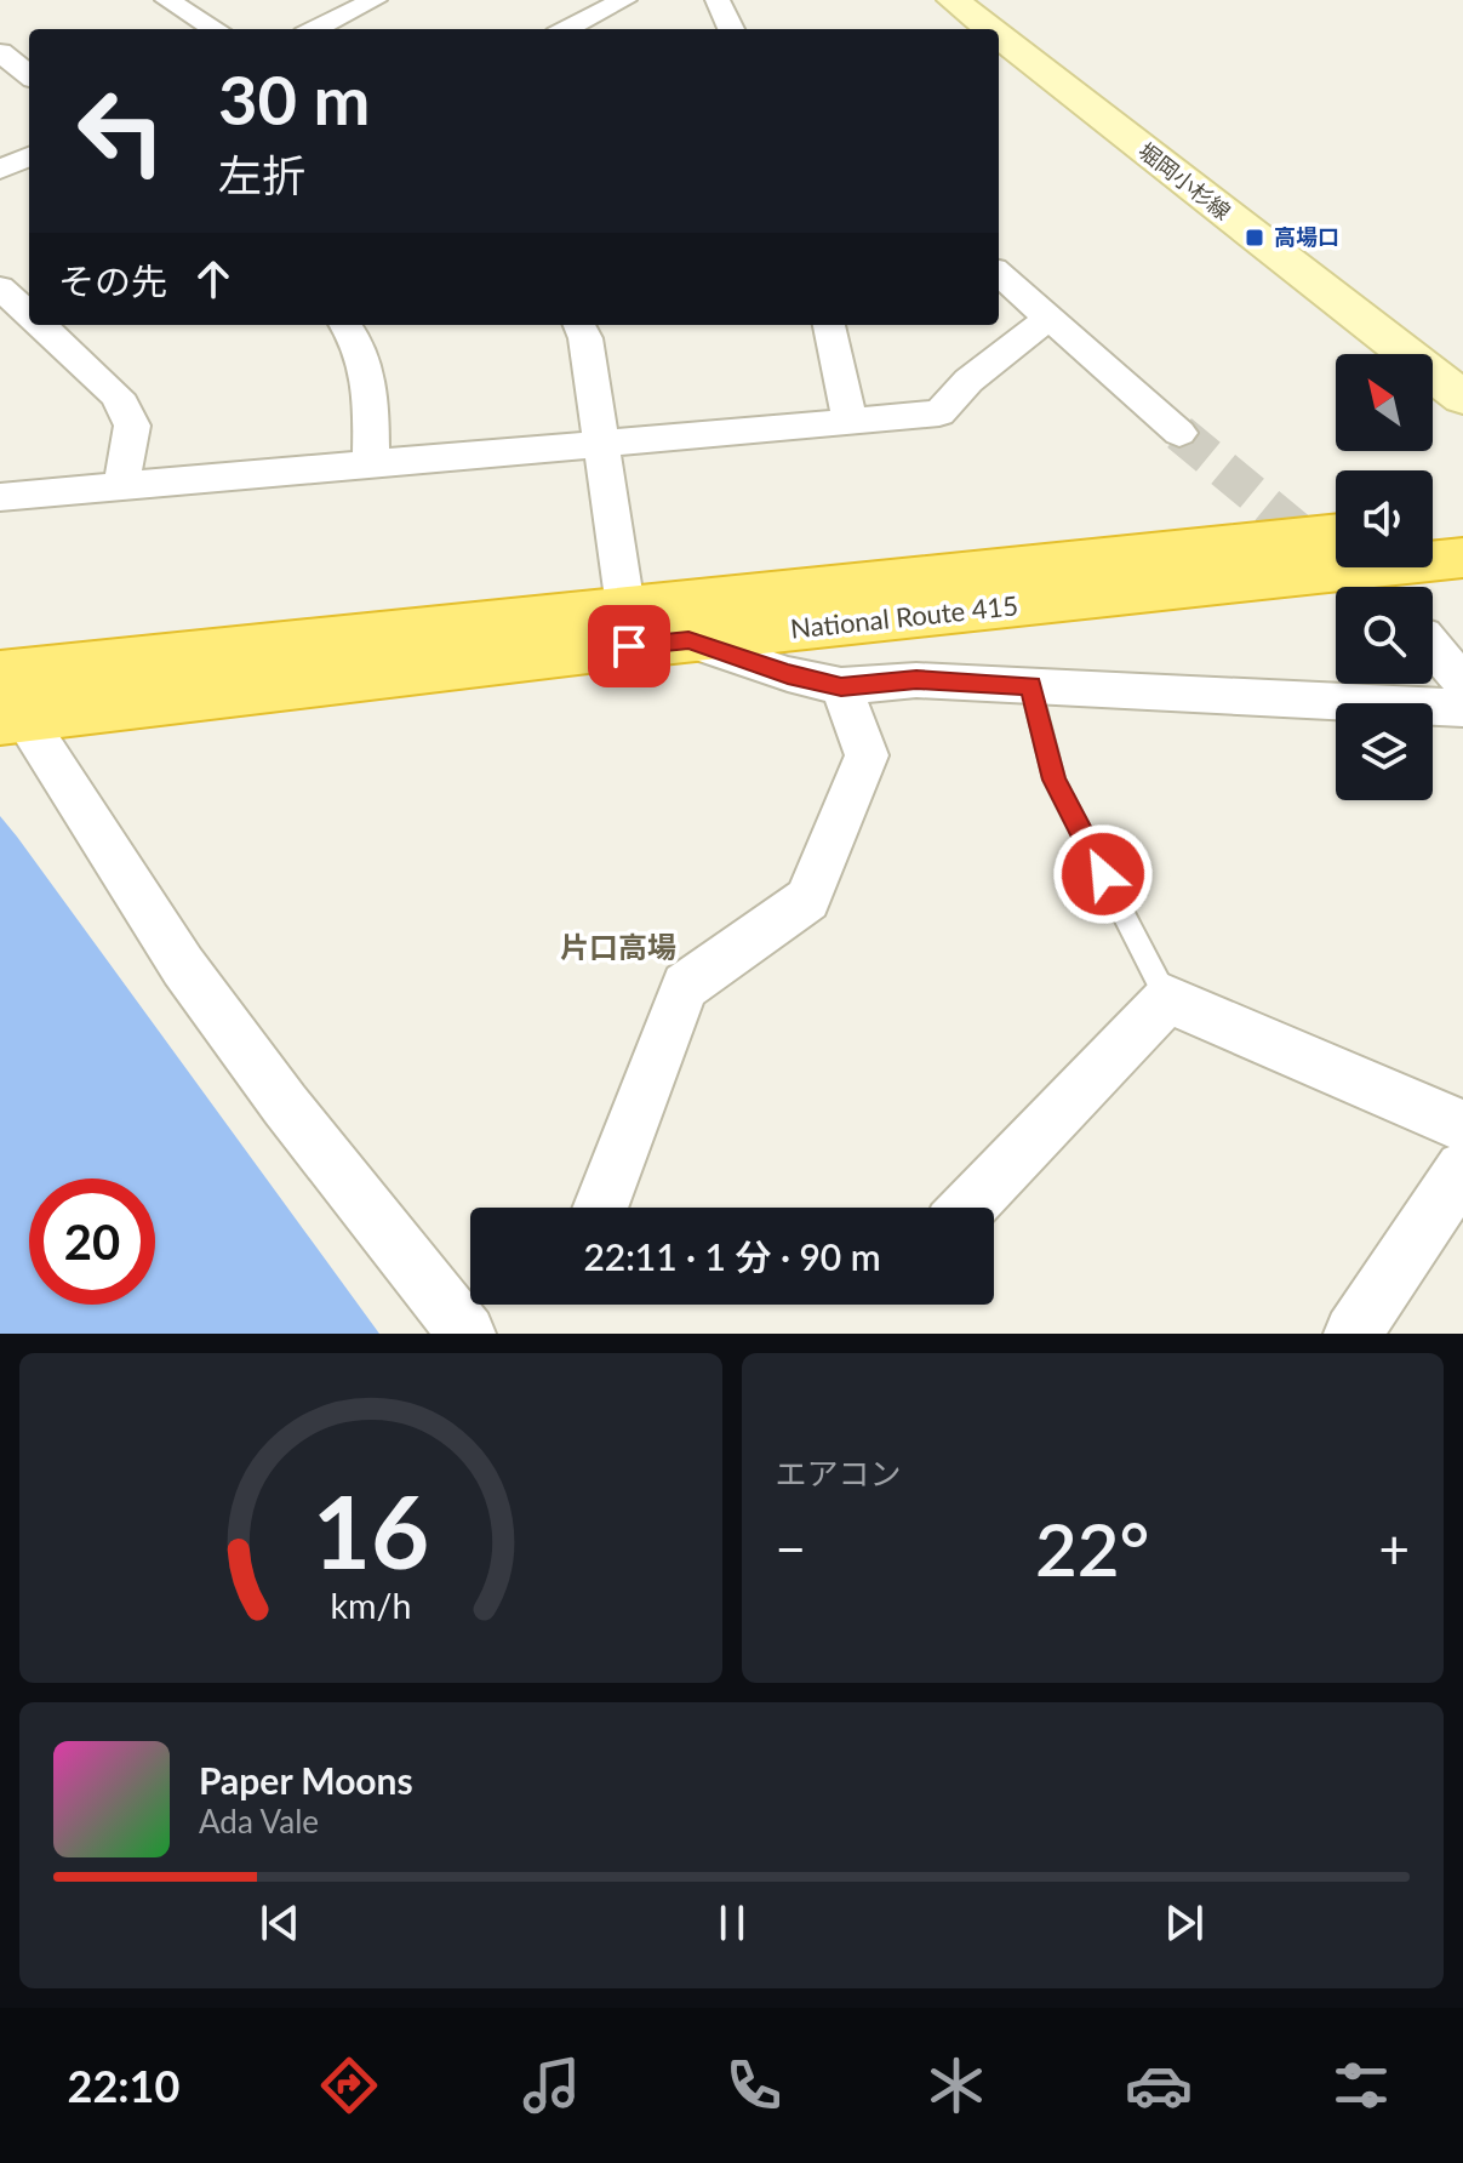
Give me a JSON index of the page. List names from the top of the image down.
{
  "streets": {
    "highway": ["National Route 415"],
    "main road": ["堀岡小杉線"]
  },
  "districts": ["片口高場"],
  "places": {
    "transit": ["高場口"]
  },
  "north": "top left",
  "page": {
    "turn": ["30 m", "左折"],
    "then": "その先",
    "limit": "20",
    "trip": "22:11 · 1 分 · 90 m",
    "tile": "エアコン",
    "heat": ["−", "22°", "+"],
    "song": ["Paper Moons", "Ada Vale"],
    "tabs": "22:10",
    "gauge": ["16", "km/h"]
  }
}
